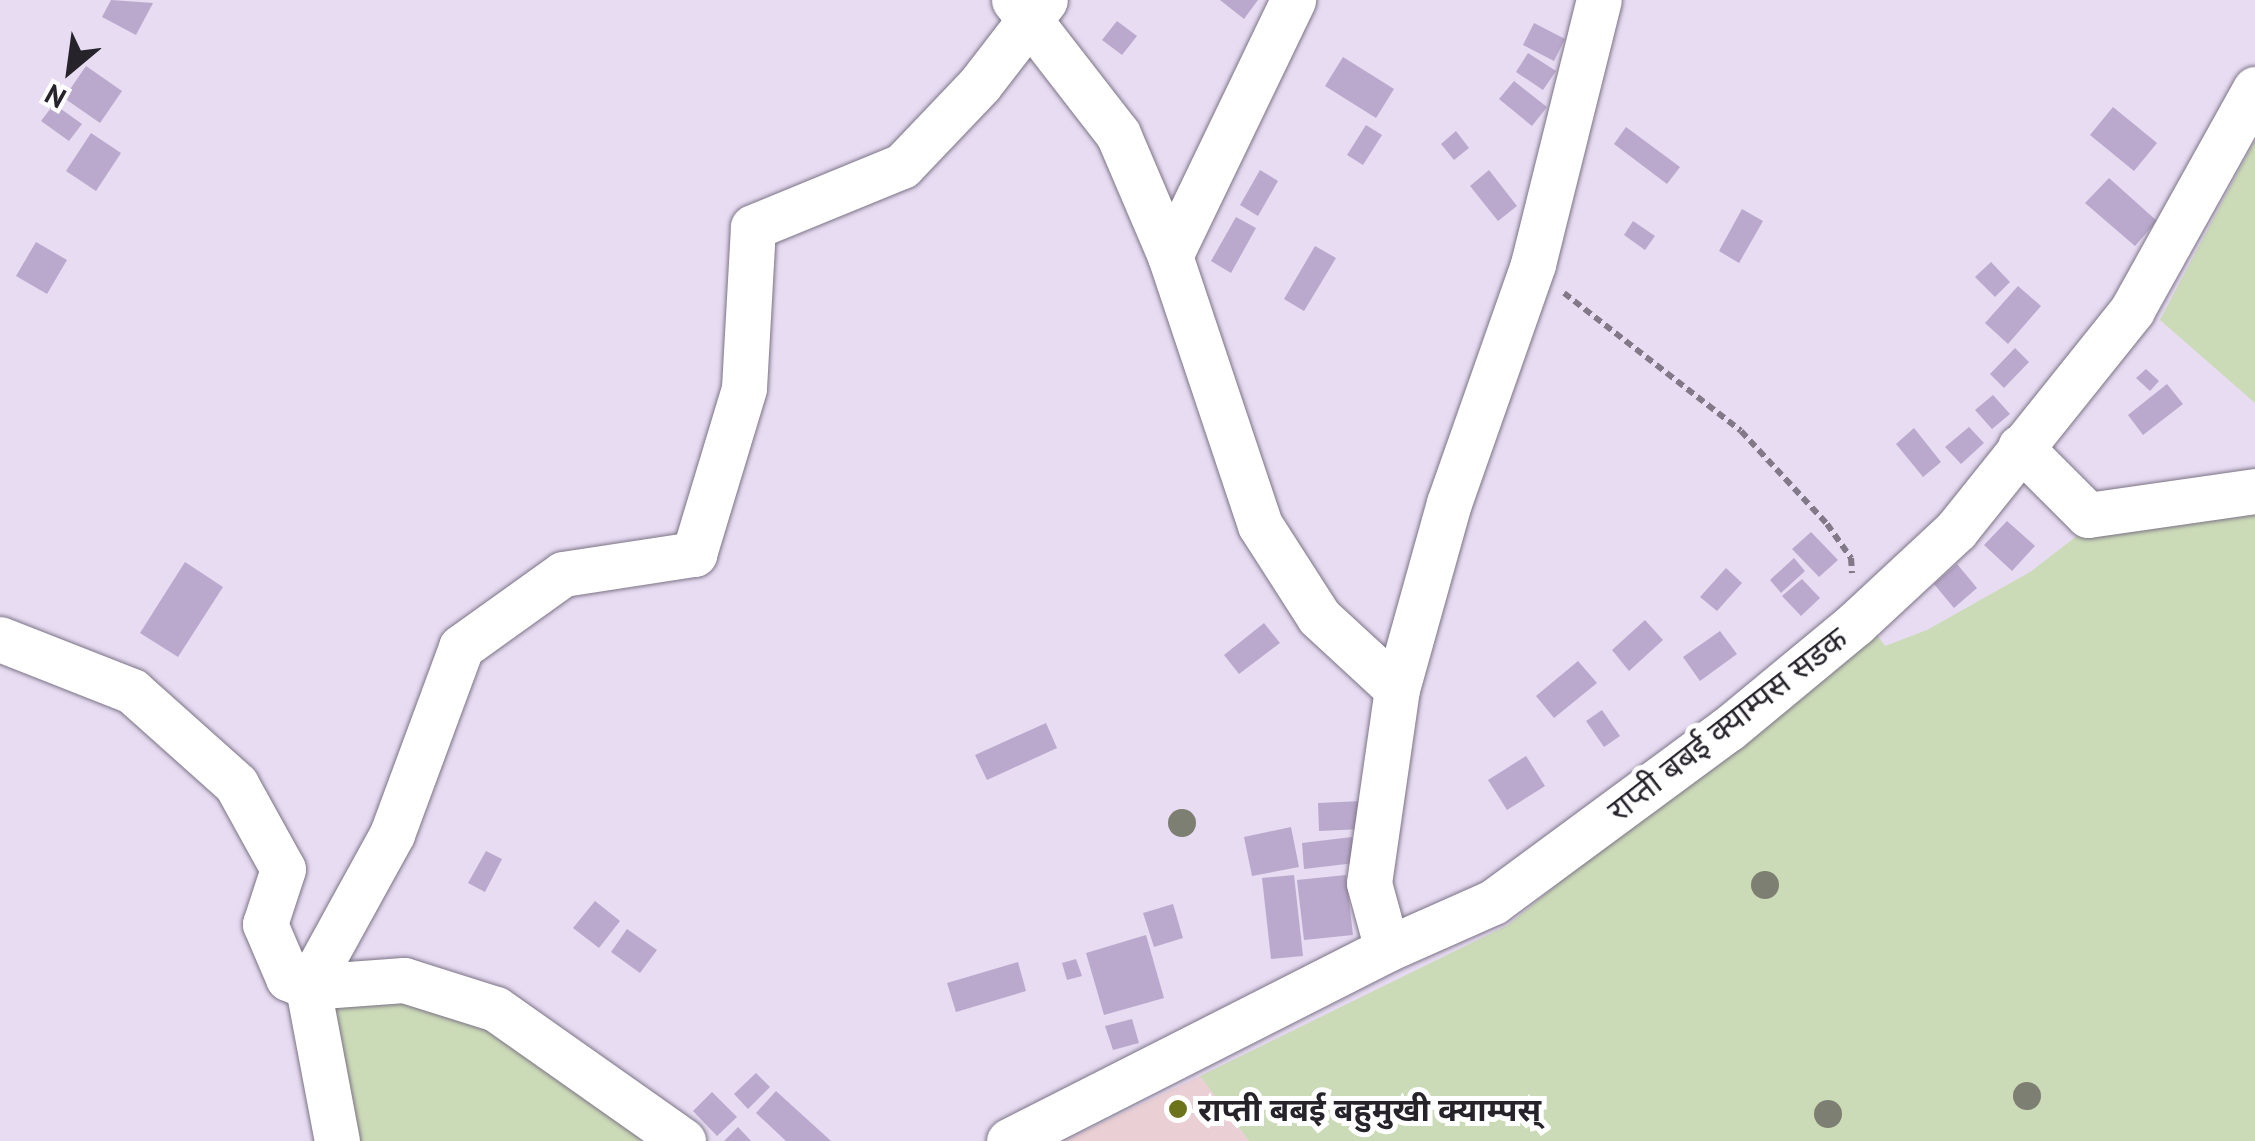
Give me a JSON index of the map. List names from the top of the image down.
{
  "streets": {
    "street": ["राप्ती बबई क्याम्पस सडक"]
  },
  "places": ["राप्ती बबई बहुमुखी क्याम्पस्"],
  "north": "bottom left"
}
